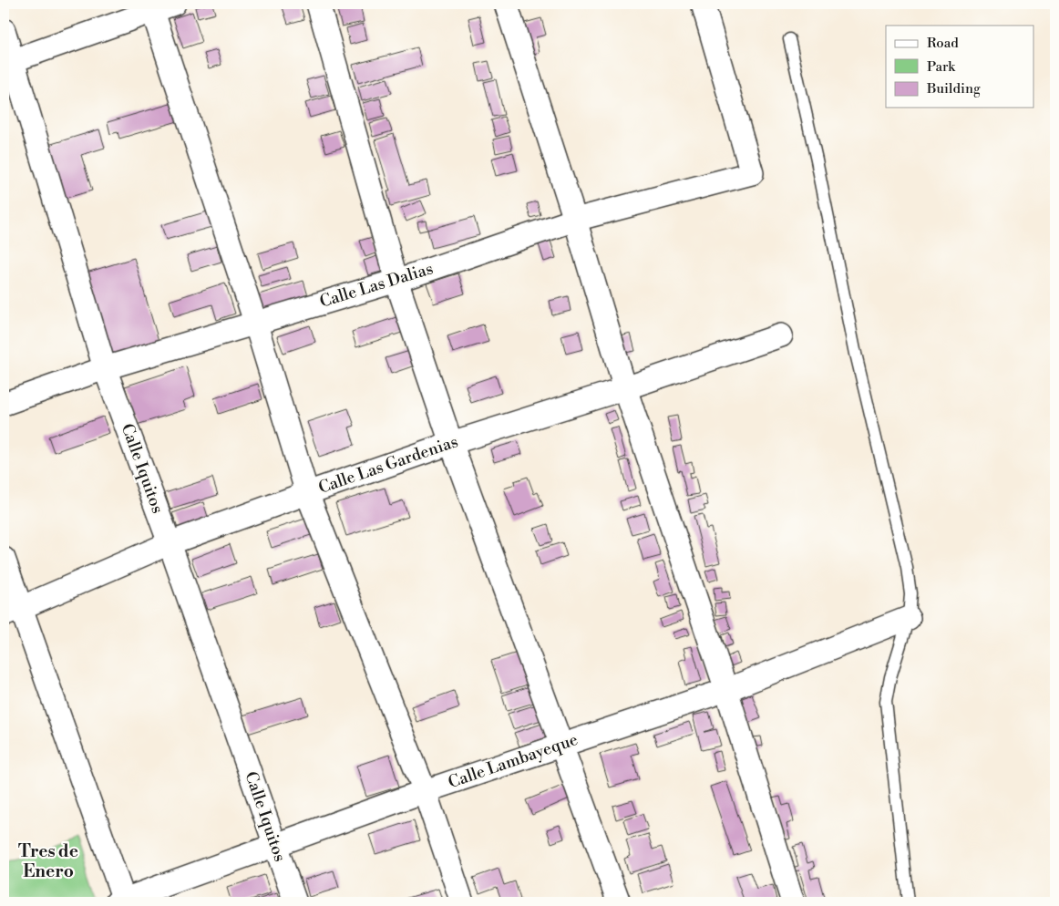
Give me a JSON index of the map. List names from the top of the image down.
{
  "streets": {
    "street": [
      "Calle Las Dalias",
      "Calle Las Gardenias",
      "Calle Iquitos",
      "Calle Lambayeque"
    ]
  },
  "crossings": [
    ["Calle Las Dalias", "Calle Iquitos"],
    ["Calle Las Gardenias", "Calle Iquitos"],
    ["Calle Iquitos", "Calle Lambayeque"]
  ],
  "districts": ["Tres de Enero"],
  "legend": ["Road", "Park", "Building"]
}
